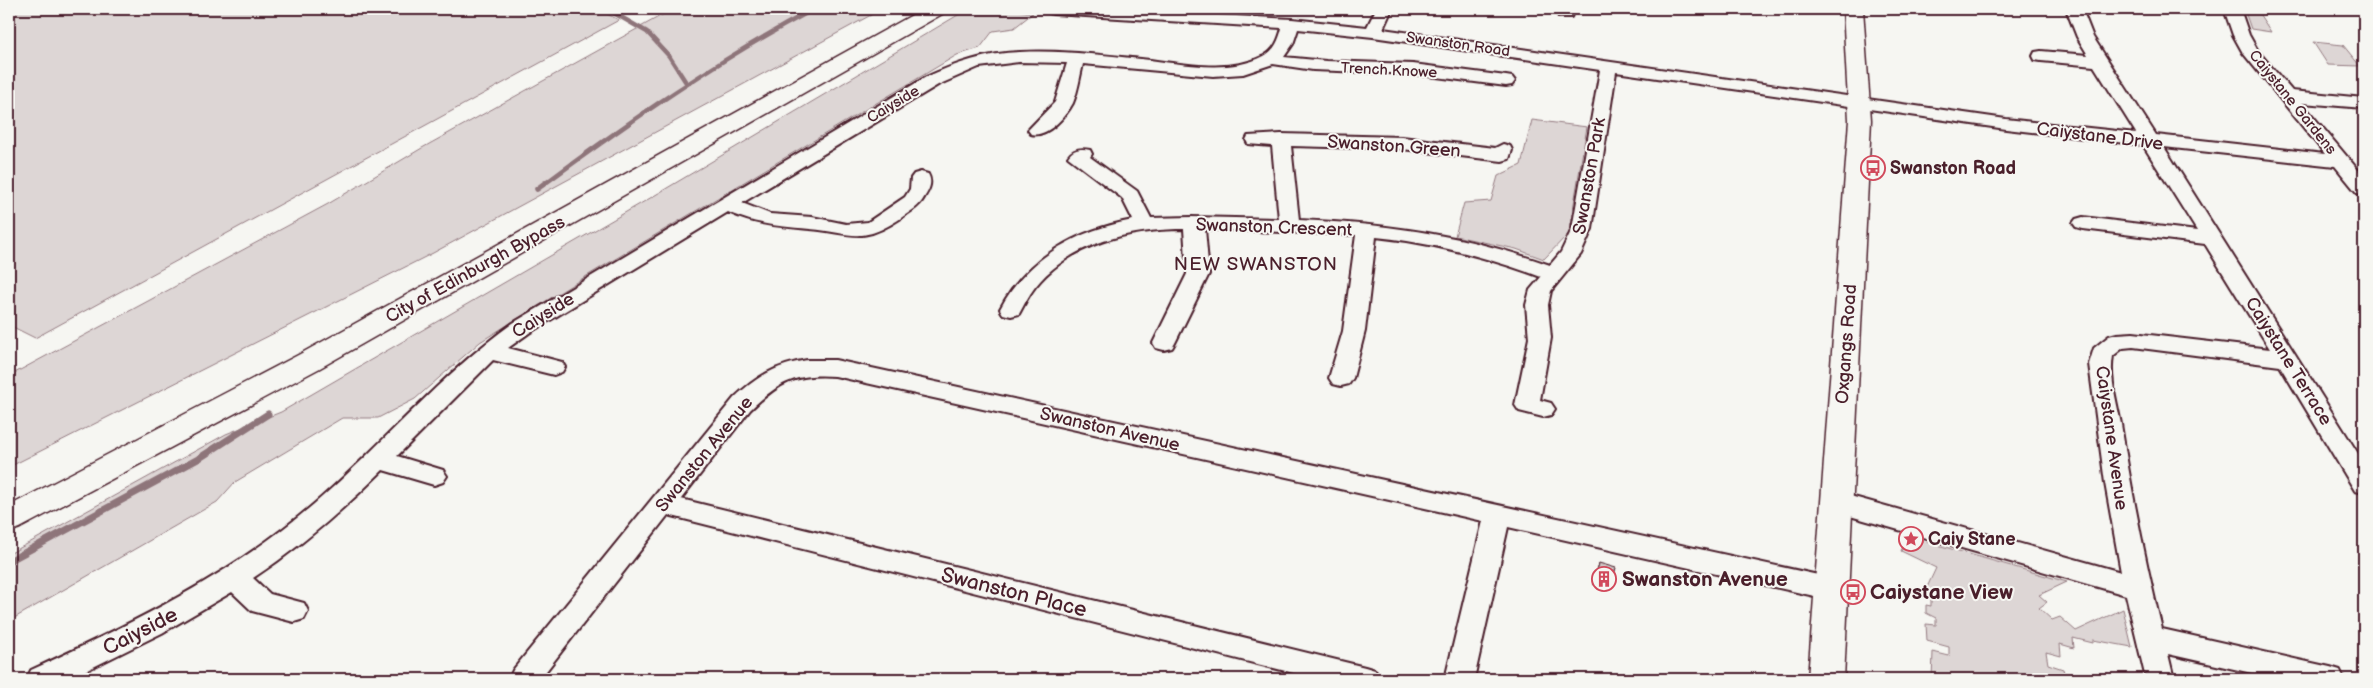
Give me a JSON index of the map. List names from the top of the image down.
{
  "streets": {
    "main road": ["City of Edinburgh Bypass", "Oxgangs Road"],
    "street": [
      "Swanston Road",
      "Trench Knowe",
      "Caiystane Gardens",
      "Caiyside",
      "Caiystane Drive",
      "Swanston Green",
      "Swanston Park",
      "Swanston Crescent",
      "Caiystane Terrace",
      "Swanston Avenue",
      "Caiystane Avenue",
      "Swanston Place"
    ]
  },
  "crossings": [
    ["Swanston Road", "Caiystane Drive"],
    ["Swanston Road", "Swanston Park"],
    ["Swanston Road", "Oxgangs Road"],
    ["Trench Knowe", "Caiyside"],
    ["Caiystane Gardens", "Caiystane Drive"],
    ["Caiystane Drive", "Oxgangs Road"],
    ["Caiystane Drive", "Caiystane Terrace"],
    ["Swanston Park", "Swanston Crescent"],
    ["Oxgangs Road", "Swanston Avenue"],
    ["Caiystane Terrace", "Caiystane Avenue"],
    ["Swanston Avenue", "Swanston Place"]
  ],
  "districts": ["NEW SWANSTON"],
  "places": {
    "bus stop": ["Swanston Road", "Caiystane View"],
    "place": ["Caiy Stane"],
    "building": ["Swanston Avenue"]
  }
}
